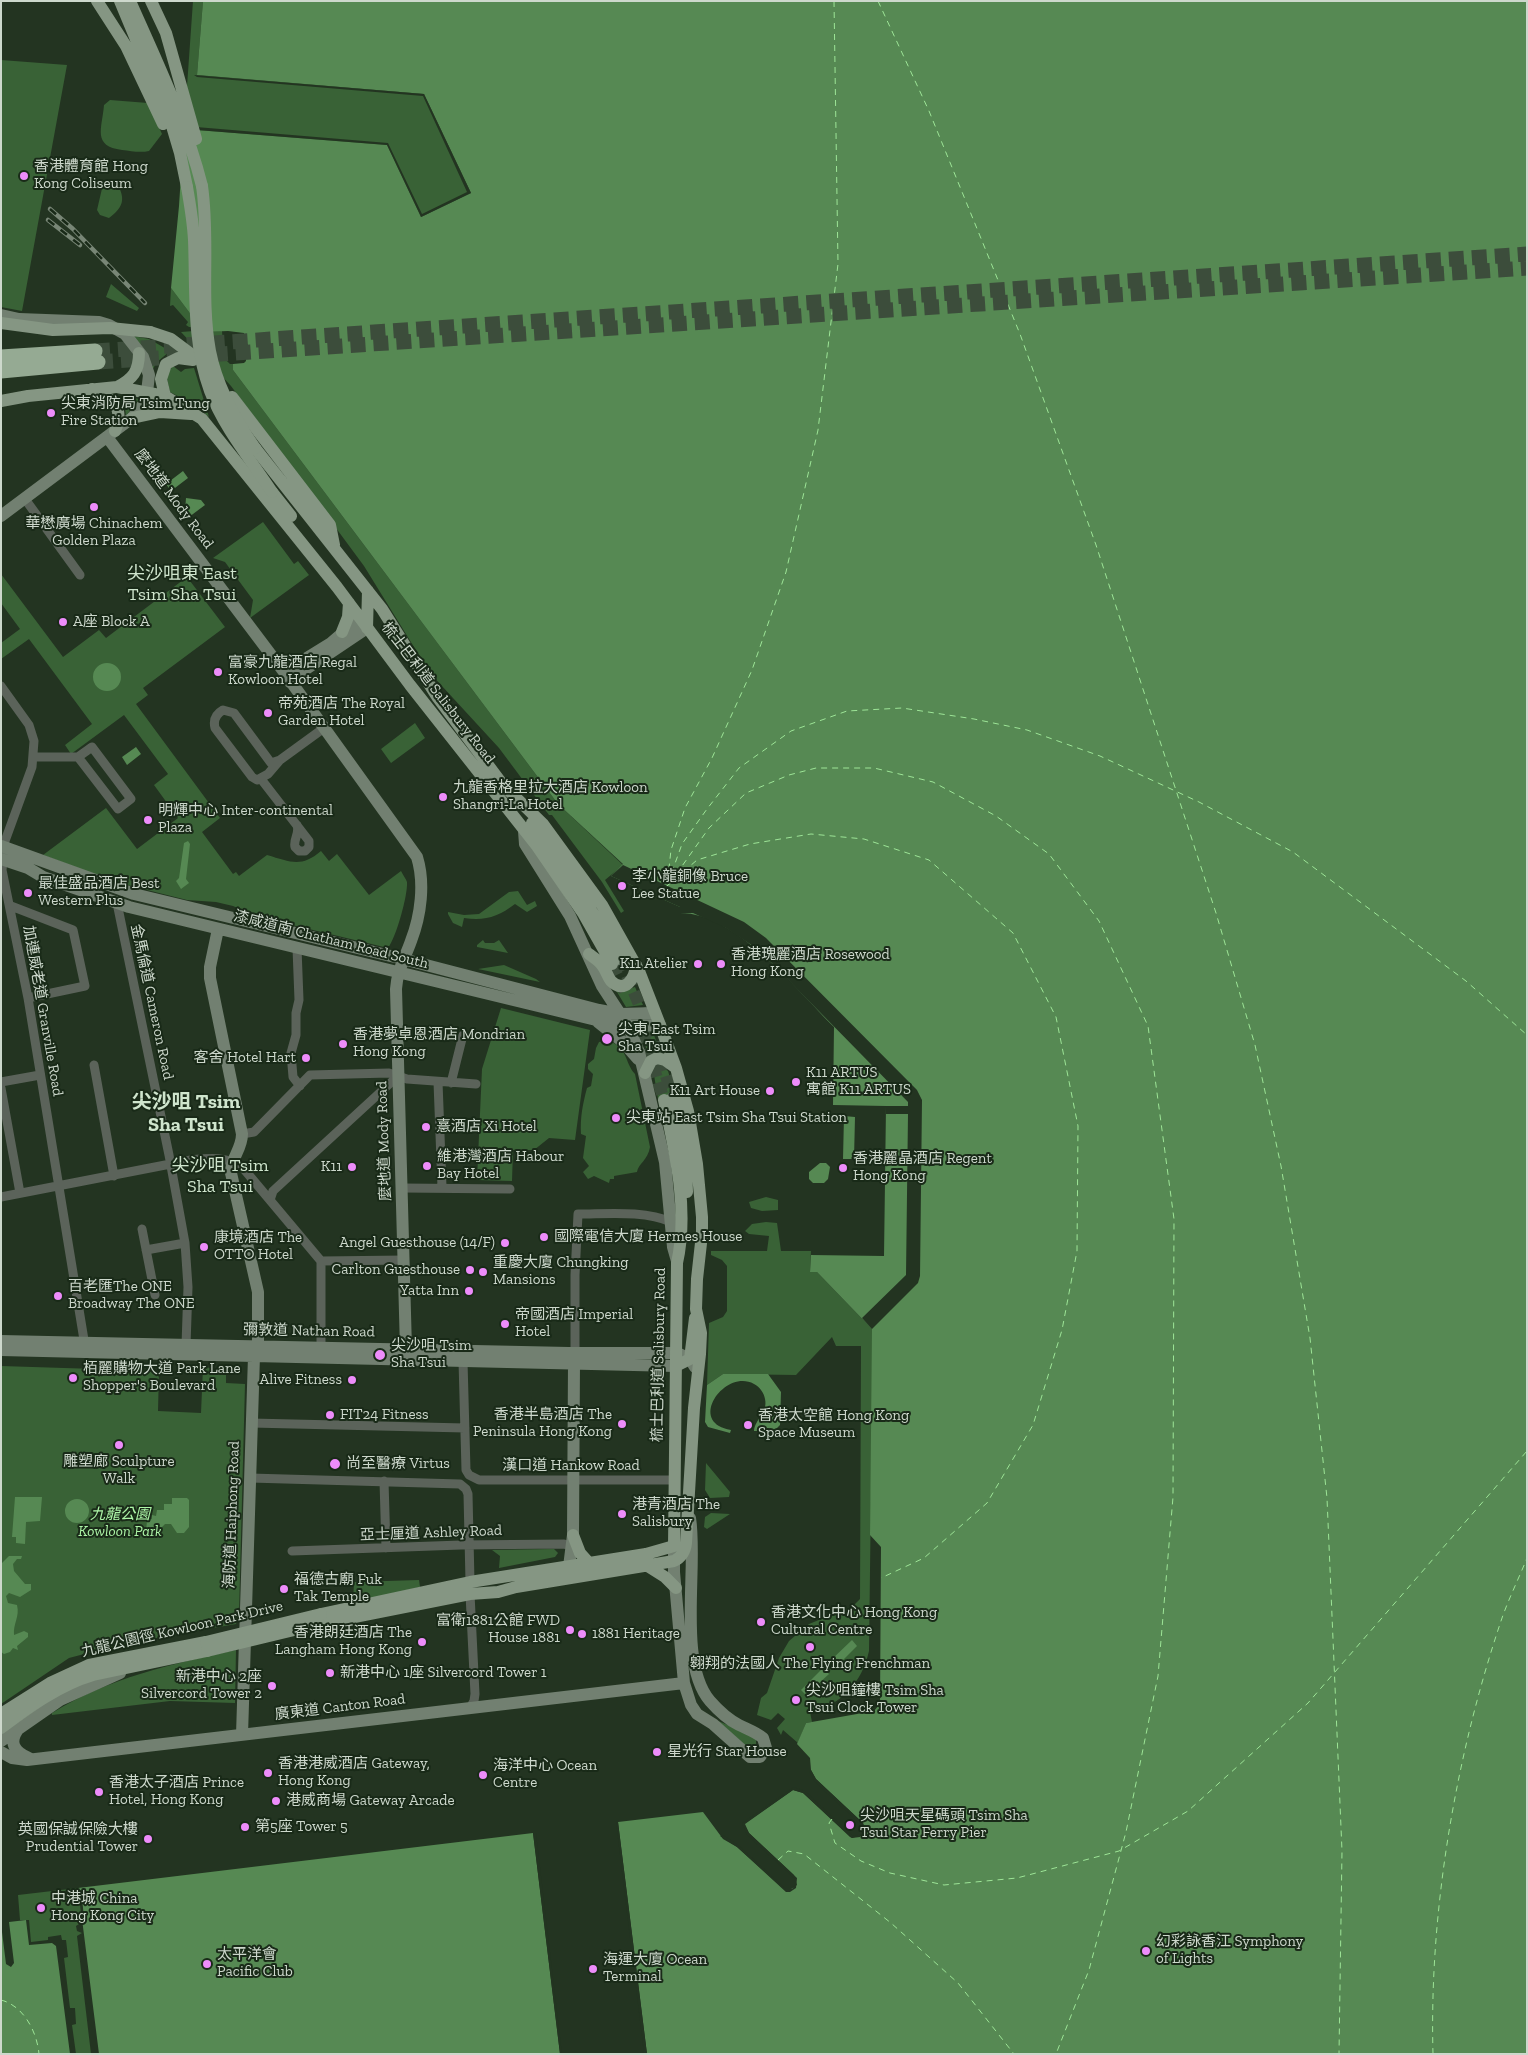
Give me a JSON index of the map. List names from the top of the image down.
{
  "streets": {
    "main road": [
      "麼地道 Mody Road",
      "梳士巴利道 Salisbury Road",
      "漆咸道南 Chatham Road South",
      "彌敦道 Nathan Road",
      "海防道 Haiphong Road",
      "九龍公園徑 Kowloon Park Drive",
      "廣東道 Canton Road"
    ],
    "street": [
      "金馬倫道 Cameron Road",
      "加連威老道 Granville Road",
      "漢口道 Hankow Road",
      "亞士厘道 Ashley Road"
    ]
  },
  "crossings": [
    ["麼地道 Mody Road", "漆咸道南 Chatham Road South"],
    ["麼地道 Mody Road", "彌敦道 Nathan Road"],
    ["梳士巴利道 Salisbury Road", "漆咸道南 Chatham Road South"],
    ["梳士巴利道 Salisbury Road", "彌敦道 Nathan Road"],
    ["梳士巴利道 Salisbury Road", "漢口道 Hankow Road"],
    ["梳士巴利道 Salisbury Road", "九龍公園徑 Kowloon Park Drive"],
    ["梳士巴利道 Salisbury Road", "廣東道 Canton Road"],
    ["漆咸道南 Chatham Road South", "金馬倫道 Cameron Road"],
    ["漆咸道南 Chatham Road South", "加連威老道 Granville Road"],
    ["金馬倫道 Cameron Road", "彌敦道 Nathan Road"],
    ["加連威老道 Granville Road", "彌敦道 Nathan Road"],
    ["彌敦道 Nathan Road", "海防道 Haiphong Road"],
    ["海防道 Haiphong Road", "廣東道 Canton Road"]
  ],
  "districts": ["尖沙咀東 East Tsim Sha Tsui", "尖沙咀 Tsim Sha Tsui", "尖沙咀 Tsim Sha Tsui"],
  "parks": ["九龍公園 Kowloon Park"],
  "places": [
    "香港體育館 Hong Kong Coliseum",
    "尖東消防局 Tsim Tung Fire Station",
    "華懋廣場 Chinachem Golden Plaza",
    "A座 Block A",
    "富豪九龍酒店 Regal Kowloon Hotel",
    "帝苑酒店 The Royal Garden Hotel",
    "九龍香格里拉大酒店 Kowloon Shangri-La Hotel",
    "明輝中心 Inter-continental Plaza",
    "李小龍銅像 Bruce Lee Statue",
    "最佳盛品酒店 Best Western Plus",
    "K11 Atelier",
    "香港瑰麗酒店 Rosewood Hong Kong",
    "尖東 East Tsim Sha Tsui",
    "香港夢卓恩酒店 Mondrian Hong Kong",
    "客舍 Hotel Hart",
    "K11 ARTUS 寓館 K11 ARTUS",
    "K11 Art House",
    "尖東站 East Tsim Sha Tsui Station",
    "憙酒店 Xi Hotel",
    "維港灣酒店 Habour Bay Hotel",
    "K11",
    "香港麗晶酒店 Regent Hong Kong",
    "國際電信大廈 Hermes House",
    "Angel Guesthouse (14/F)",
    "康境酒店 The OTTO Hotel",
    "Carlton Guesthouse",
    "重慶大廈 Chungking Mansions",
    "Yatta Inn",
    "百老匯The ONE Broadway The ONE",
    "帝國酒店 Imperial Hotel",
    "尖沙咀 Tsim Sha Tsui",
    "栢麗購物大道 Park Lane Shopper's Boulevard",
    "Alive Fitness",
    "FIT24 Fitness",
    "香港半島酒店 The Peninsula Hong Kong",
    "香港太空館 Hong Kong Space Museum",
    "雕塑廊 Sculpture Walk",
    "尚至醫療 Virtus",
    "港青酒店 The Salisbury",
    "福德古廟 Fuk Tak Temple",
    "香港文化中心 Hong Kong Cultural Centre",
    "富衛1881公館 FWD House 1881",
    "1881 Heritage",
    "香港朗廷酒店 The Langham Hong Kong",
    "翱翔的法國人 The Flying Frenchman",
    "新港中心 1座 Silvercord Tower 1",
    "新港中心 2座 Silvercord Tower 2",
    "尖沙咀鐘樓 Tsim Sha Tsui Clock Tower",
    "星光行 Star House",
    "香港港威酒店 Gateway, Hong Kong",
    "海洋中心 Ocean Centre",
    "香港太子酒店 Prince Hotel, Hong Kong",
    "港威商場 Gateway Arcade",
    "尖沙咀天星碼頭 Tsim Sha Tsui Star Ferry Pier",
    "第5座 Tower 5",
    "英國保誠保險大樓 Prudential Tower",
    "中港城 China Hong Kong City",
    "幻彩詠香江 Symphony of Lights",
    "太平洋會 Pacific Club",
    "海運大廈 Ocean Terminal"
  ]
}
